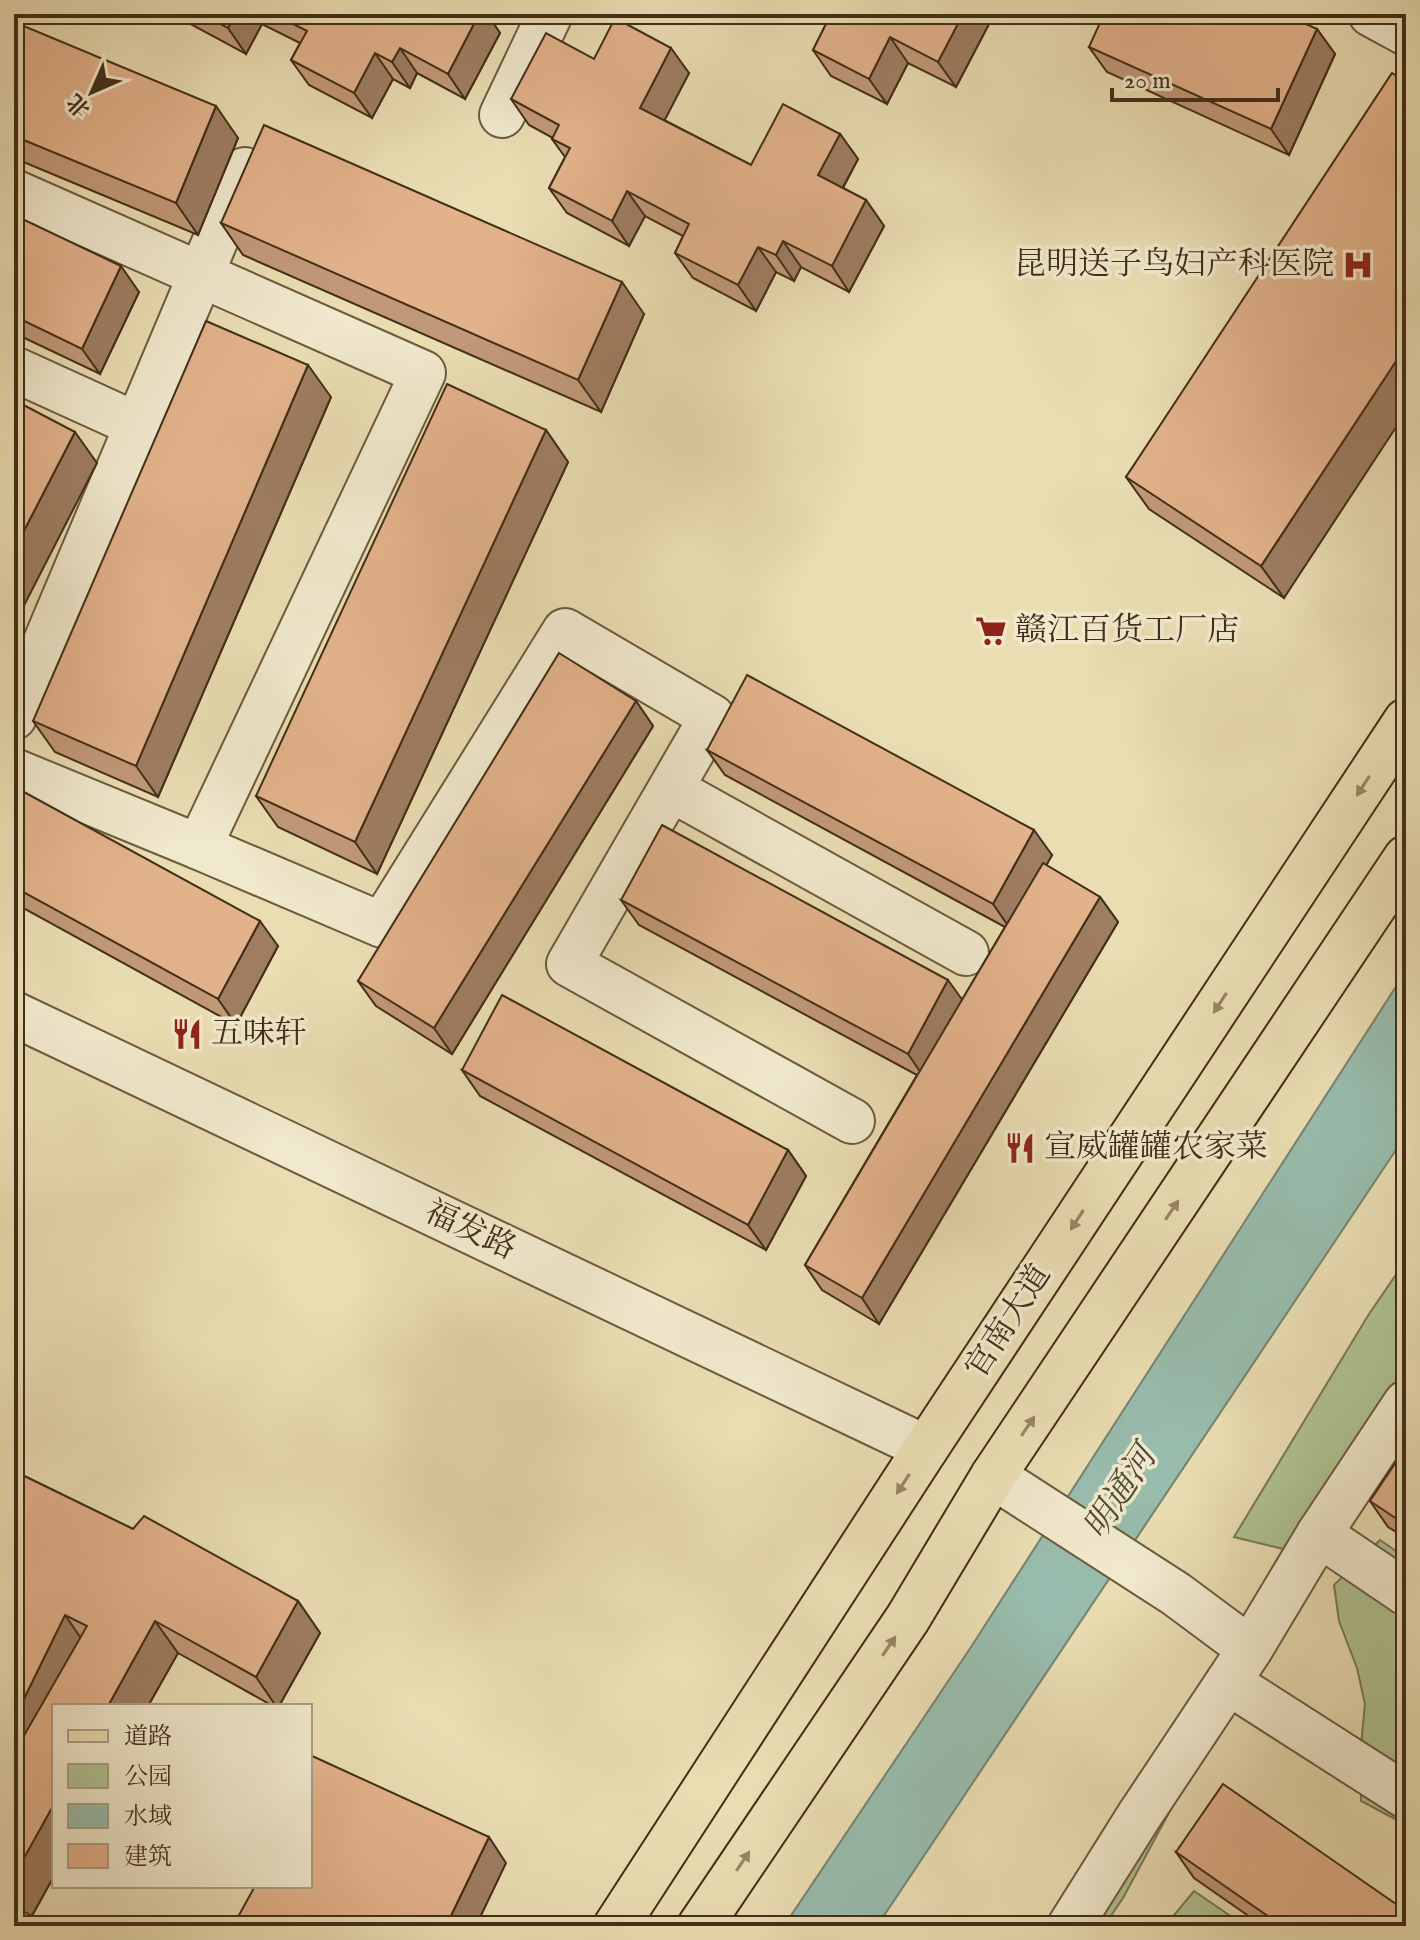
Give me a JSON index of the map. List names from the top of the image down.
{
  "streets": {
    "main road": ["官南大道"],
    "street": ["福发路"]
  },
  "crossings": [
    ["福发路", "官南大道"]
  ],
  "water": ["明通河"],
  "places": {
    "hospital": ["昆明送子鸟妇产科医院"],
    "supermarket": ["赣江百货工厂店"],
    "restaurant": ["五味轩", "宣威罐罐农家菜"]
  },
  "legend": [
    "道路",
    "公园",
    "水域",
    "建筑"
  ],
  "scale_bar": "20 m",
  "north": "bottom left"
}
